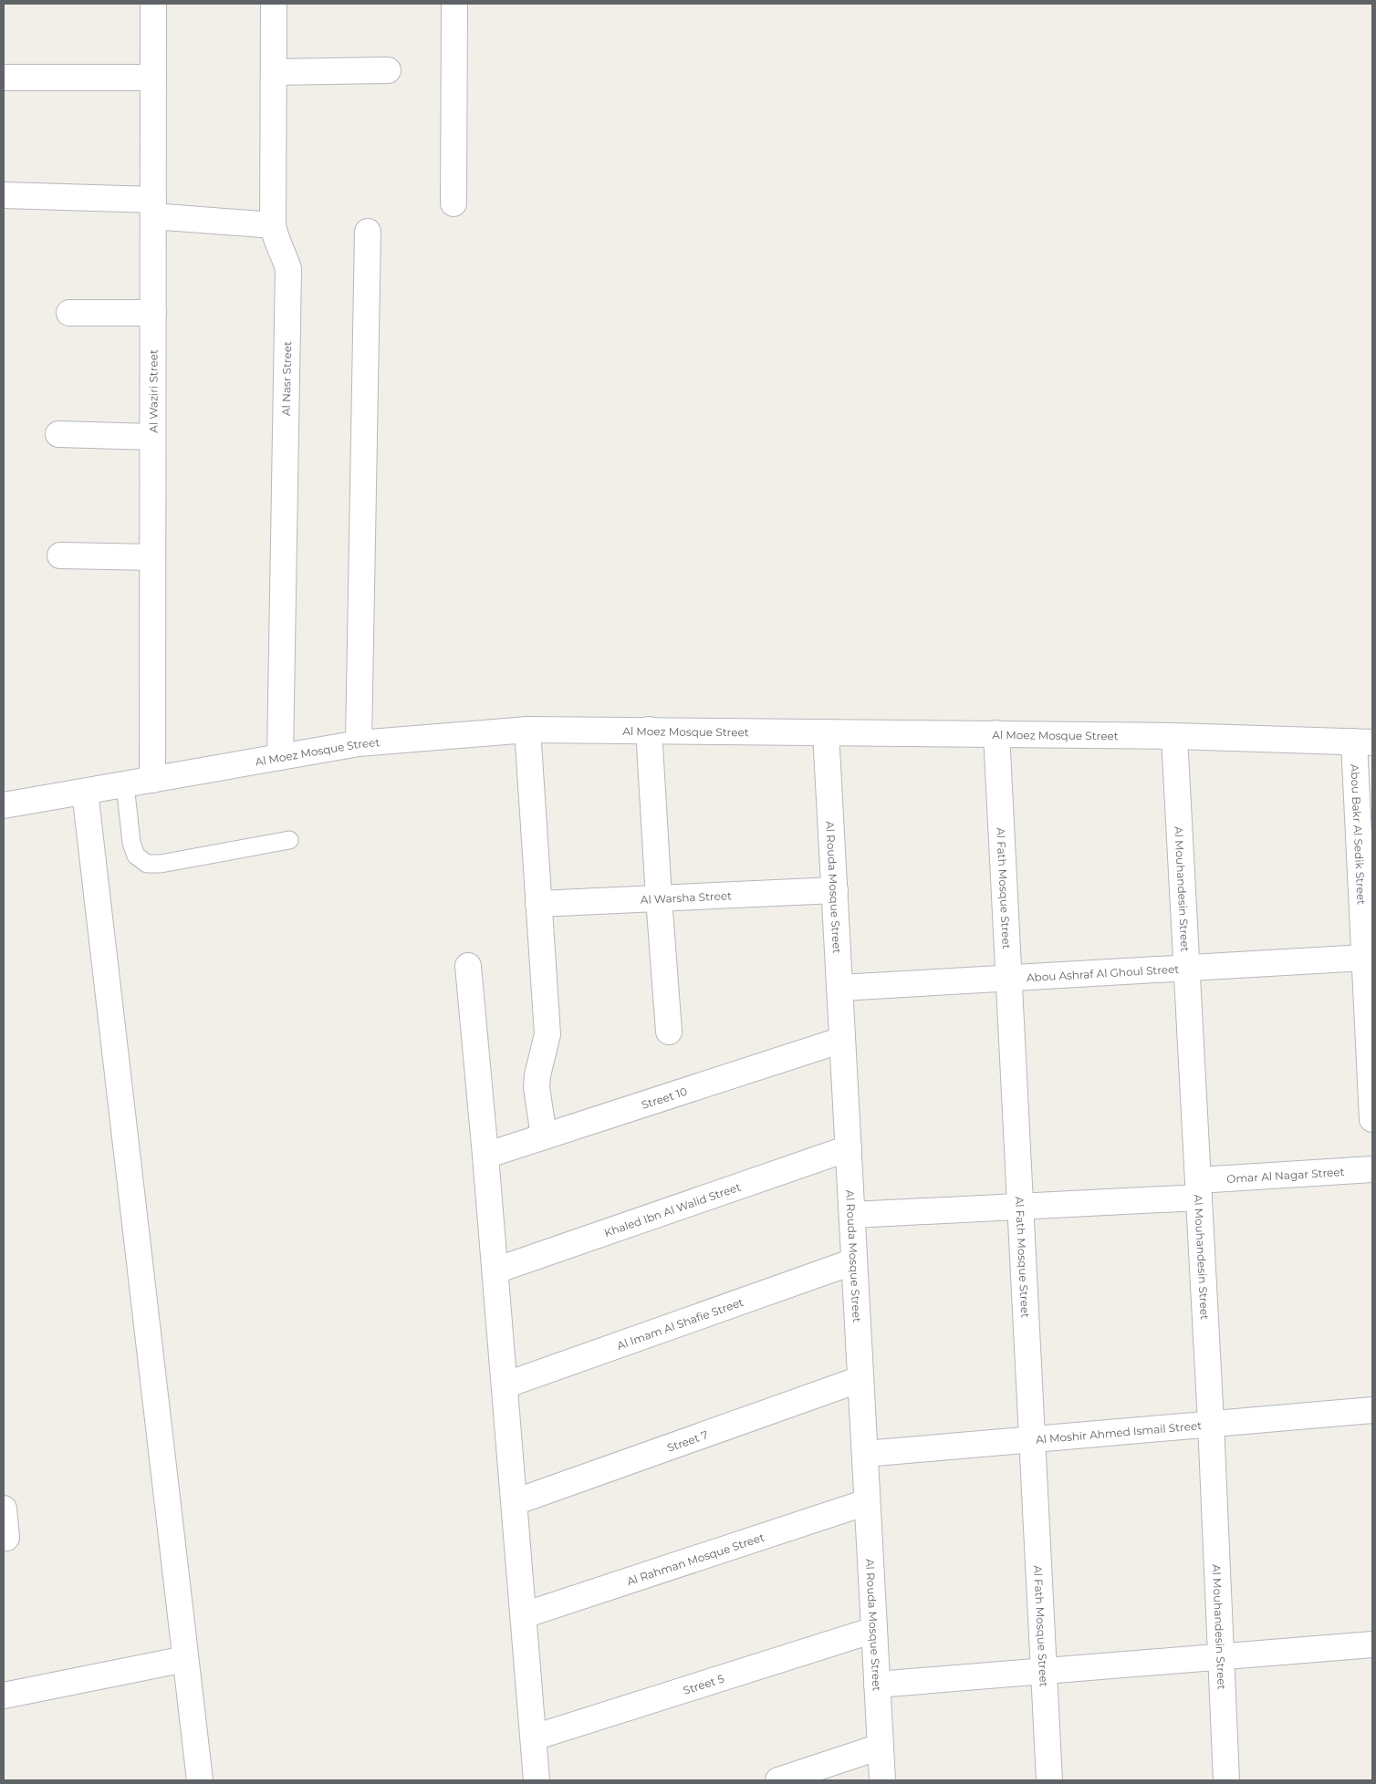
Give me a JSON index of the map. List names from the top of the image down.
{
  "streets": {
    "street": [
      "Al Nasr Street",
      "Al Waziri Street",
      "Al Moez Mosque Street",
      "Abou Bakr Al Sedik Street",
      "Al Rouda Mosque Street",
      "Al Fath Mosque Street",
      "Al Mouhandesin Street",
      "Al Warsha Street",
      "Abou Ashraf Al Ghoul Street",
      "Street 10",
      "Omar Al Nagar Street",
      "Khaled Ibn Al Walid Street",
      "Al Imam Al Shafie Street",
      "Al Moshir Ahmed Ismail Street",
      "Street 7",
      "Al Rahman Mosque Street",
      "Street 5"
    ]
  },
  "crossings": [
    ["Al Nasr Street", "Al Moez Mosque Street"],
    ["Al Waziri Street", "Al Moez Mosque Street"],
    ["Al Moez Mosque Street", "Abou Bakr Al Sedik Street"],
    ["Al Moez Mosque Street", "Al Rouda Mosque Street"],
    ["Al Moez Mosque Street", "Al Fath Mosque Street"],
    ["Al Moez Mosque Street", "Al Mouhandesin Street"],
    ["Abou Bakr Al Sedik Street", "Abou Ashraf Al Ghoul Street"],
    ["Al Rouda Mosque Street", "Al Warsha Street"],
    ["Al Rouda Mosque Street", "Abou Ashraf Al Ghoul Street"],
    ["Al Rouda Mosque Street", "Street 10"],
    ["Al Rouda Mosque Street", "Omar Al Nagar Street"],
    ["Al Rouda Mosque Street", "Khaled Ibn Al Walid Street"],
    ["Al Rouda Mosque Street", "Al Imam Al Shafie Street"],
    ["Al Rouda Mosque Street", "Al Moshir Ahmed Ismail Street"],
    ["Al Rouda Mosque Street", "Street 7"],
    ["Al Rouda Mosque Street", "Al Rahman Mosque Street"],
    ["Al Rouda Mosque Street", "Street 5"],
    ["Al Fath Mosque Street", "Abou Ashraf Al Ghoul Street"],
    ["Al Fath Mosque Street", "Omar Al Nagar Street"],
    ["Al Fath Mosque Street", "Al Moshir Ahmed Ismail Street"],
    ["Al Mouhandesin Street", "Abou Ashraf Al Ghoul Street"],
    ["Al Mouhandesin Street", "Omar Al Nagar Street"],
    ["Al Mouhandesin Street", "Al Moshir Ahmed Ismail Street"]
  ]
}
